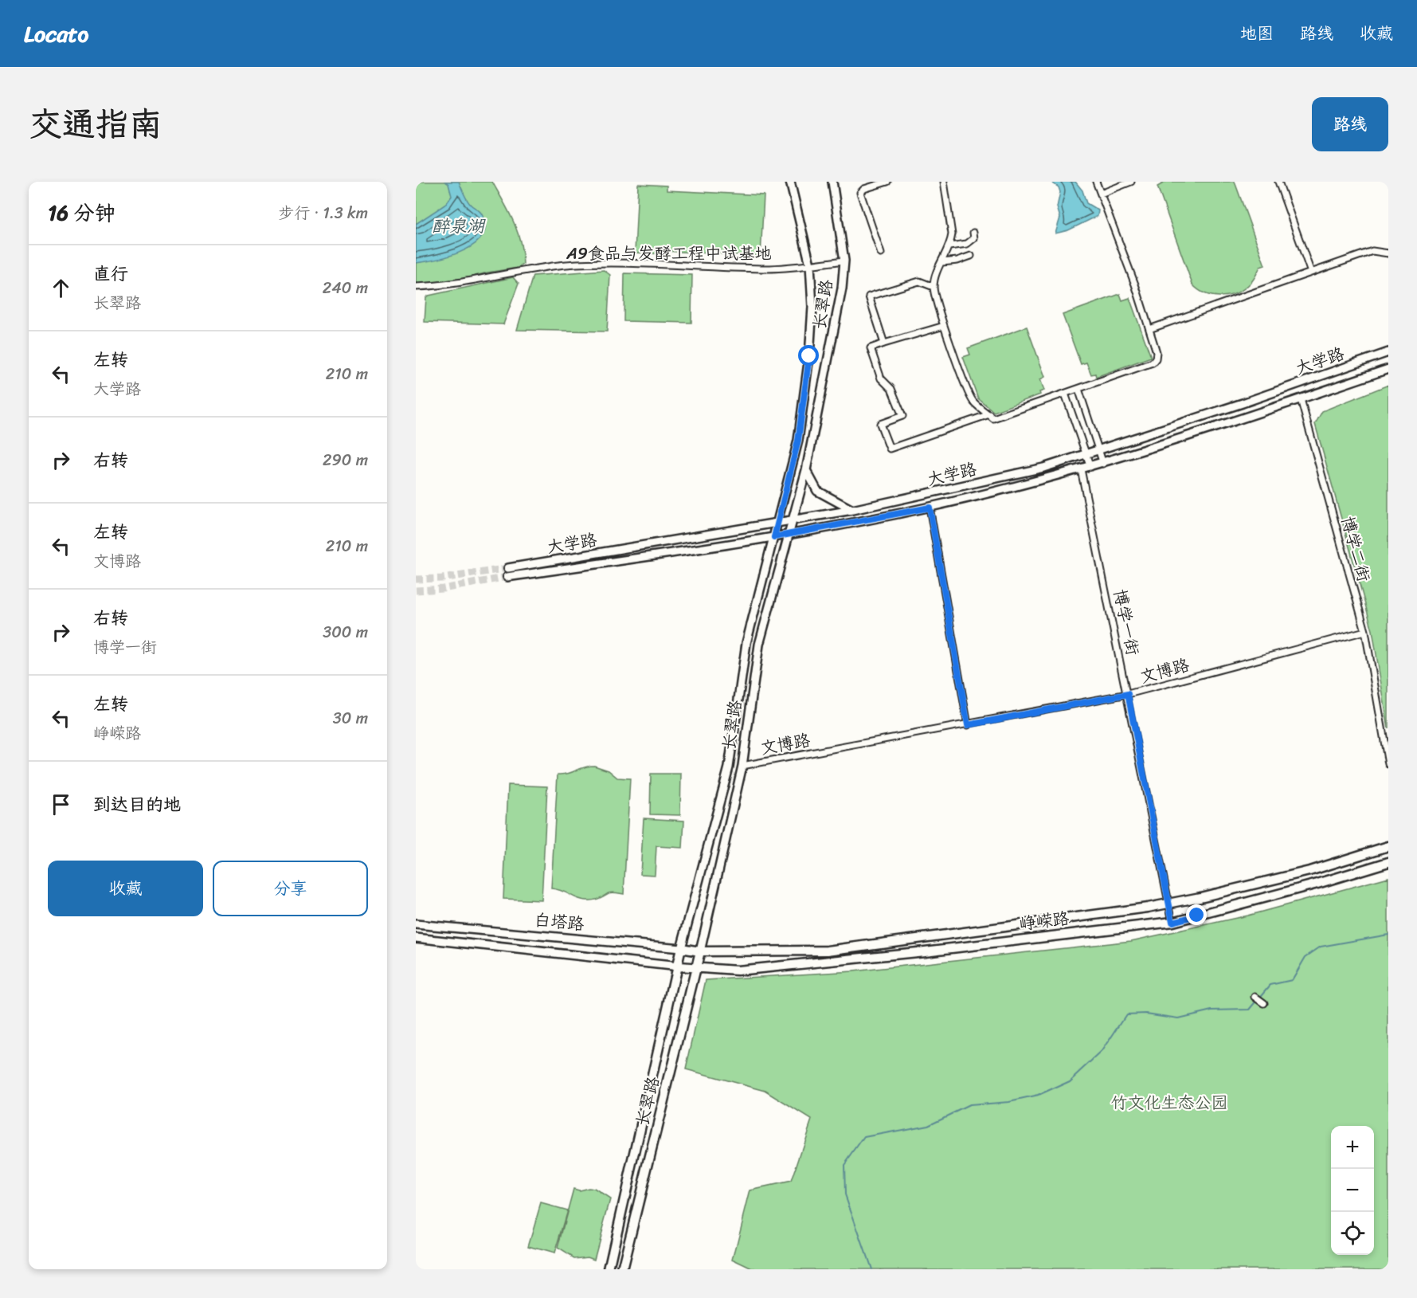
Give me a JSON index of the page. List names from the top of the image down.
{
  "streets": {
    "main road": [
      "长翠路",
      "大学路",
      "峥嵘路",
      "白塔路"
    ],
    "street": [
      "A9食品与发酵工程中试基地",
      "博学二街",
      "博学一街",
      "文博路"
    ]
  },
  "crossings": [
    ["A9食品与发酵工程中试基地", "长翠路"],
    ["长翠路", "大学路"],
    ["长翠路", "文博路"],
    ["长翠路", "峥嵘路"],
    ["长翠路", "白塔路"],
    ["大学路", "博学二街"],
    ["大学路", "博学一街"],
    ["博学二街", "文博路"],
    ["博学一街", "文博路"],
    ["博学一街", "峥嵘路"],
    ["峥嵘路", "白塔路"]
  ],
  "water": ["醉泉湖"],
  "parks": ["竹文化生态公园"],
  "page": {
    "header": "Locato",
    "nav": ["地图", "路线", "收藏"],
    "title": "交通指南",
    "buttons": [
      "路线",
      ["收藏", "分享"]
    ],
    "heading": ["16 分钟", "步行 · 1.3 km"],
    "list": [
      ["直行", "长翠路", "240 m"],
      ["左转", "大学路", "210 m"],
      ["右转", "290 m"],
      ["左转", "文博路", "210 m"],
      ["右转", "博学一街", "300 m"],
      ["左转", "峥嵘路", "30 m"],
      "到达目的地"
    ],
    "map_buttons": ["+", "−"]
  }
}
